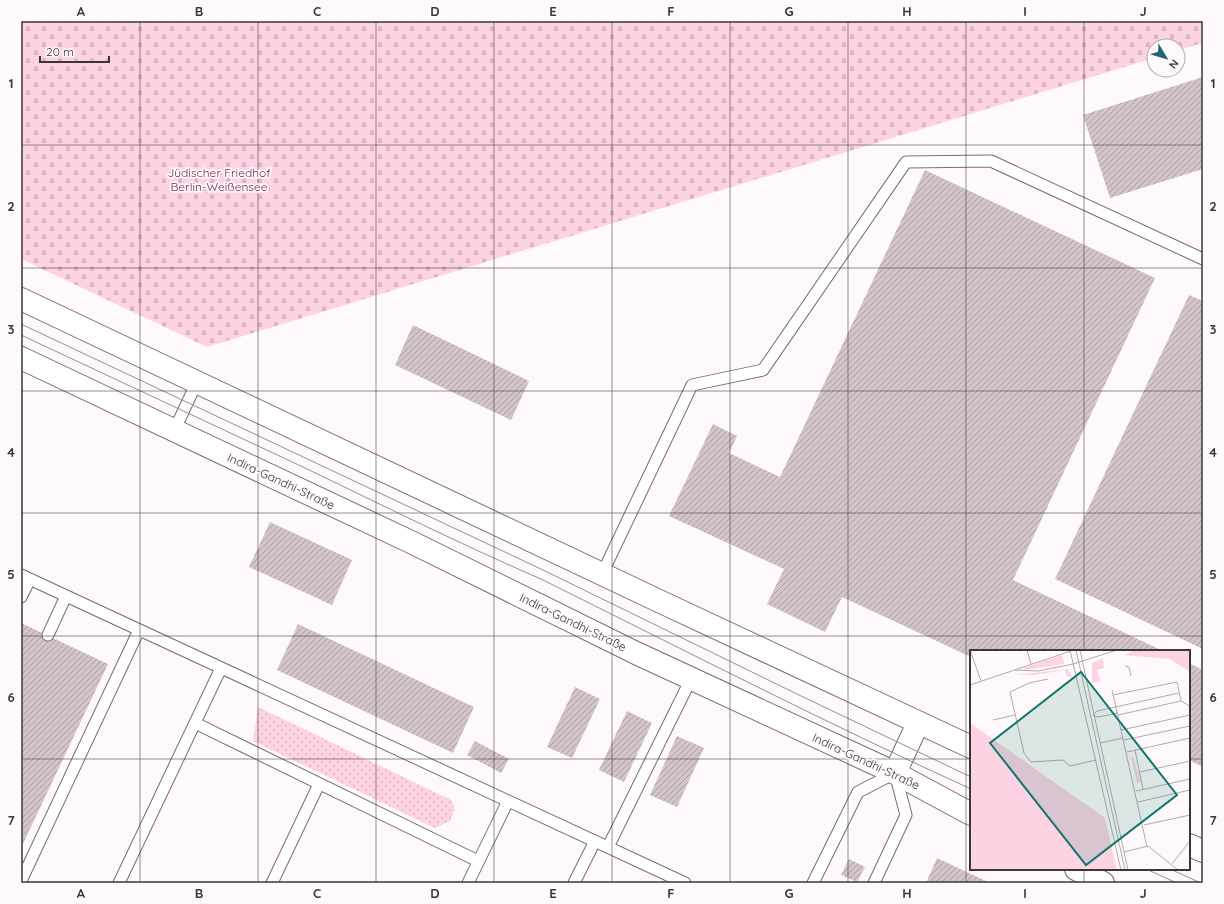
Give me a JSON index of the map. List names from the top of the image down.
{
  "streets": {
    "main road": ["Indira-Gandhi-Straße"]
  },
  "parks": ["Jüdischer Friedhof Berlin-Weißensee"],
  "scale_bar": "20 m",
  "north": "bottom right",
  "grid": {
    "columns": [
      "A",
      "B",
      "C",
      "D",
      "E",
      "F",
      "G",
      "H",
      "I",
      "J"
    ],
    "rows": [
      "1",
      "2",
      "3",
      "4",
      "5",
      "6",
      "7"
    ]
  }
}
